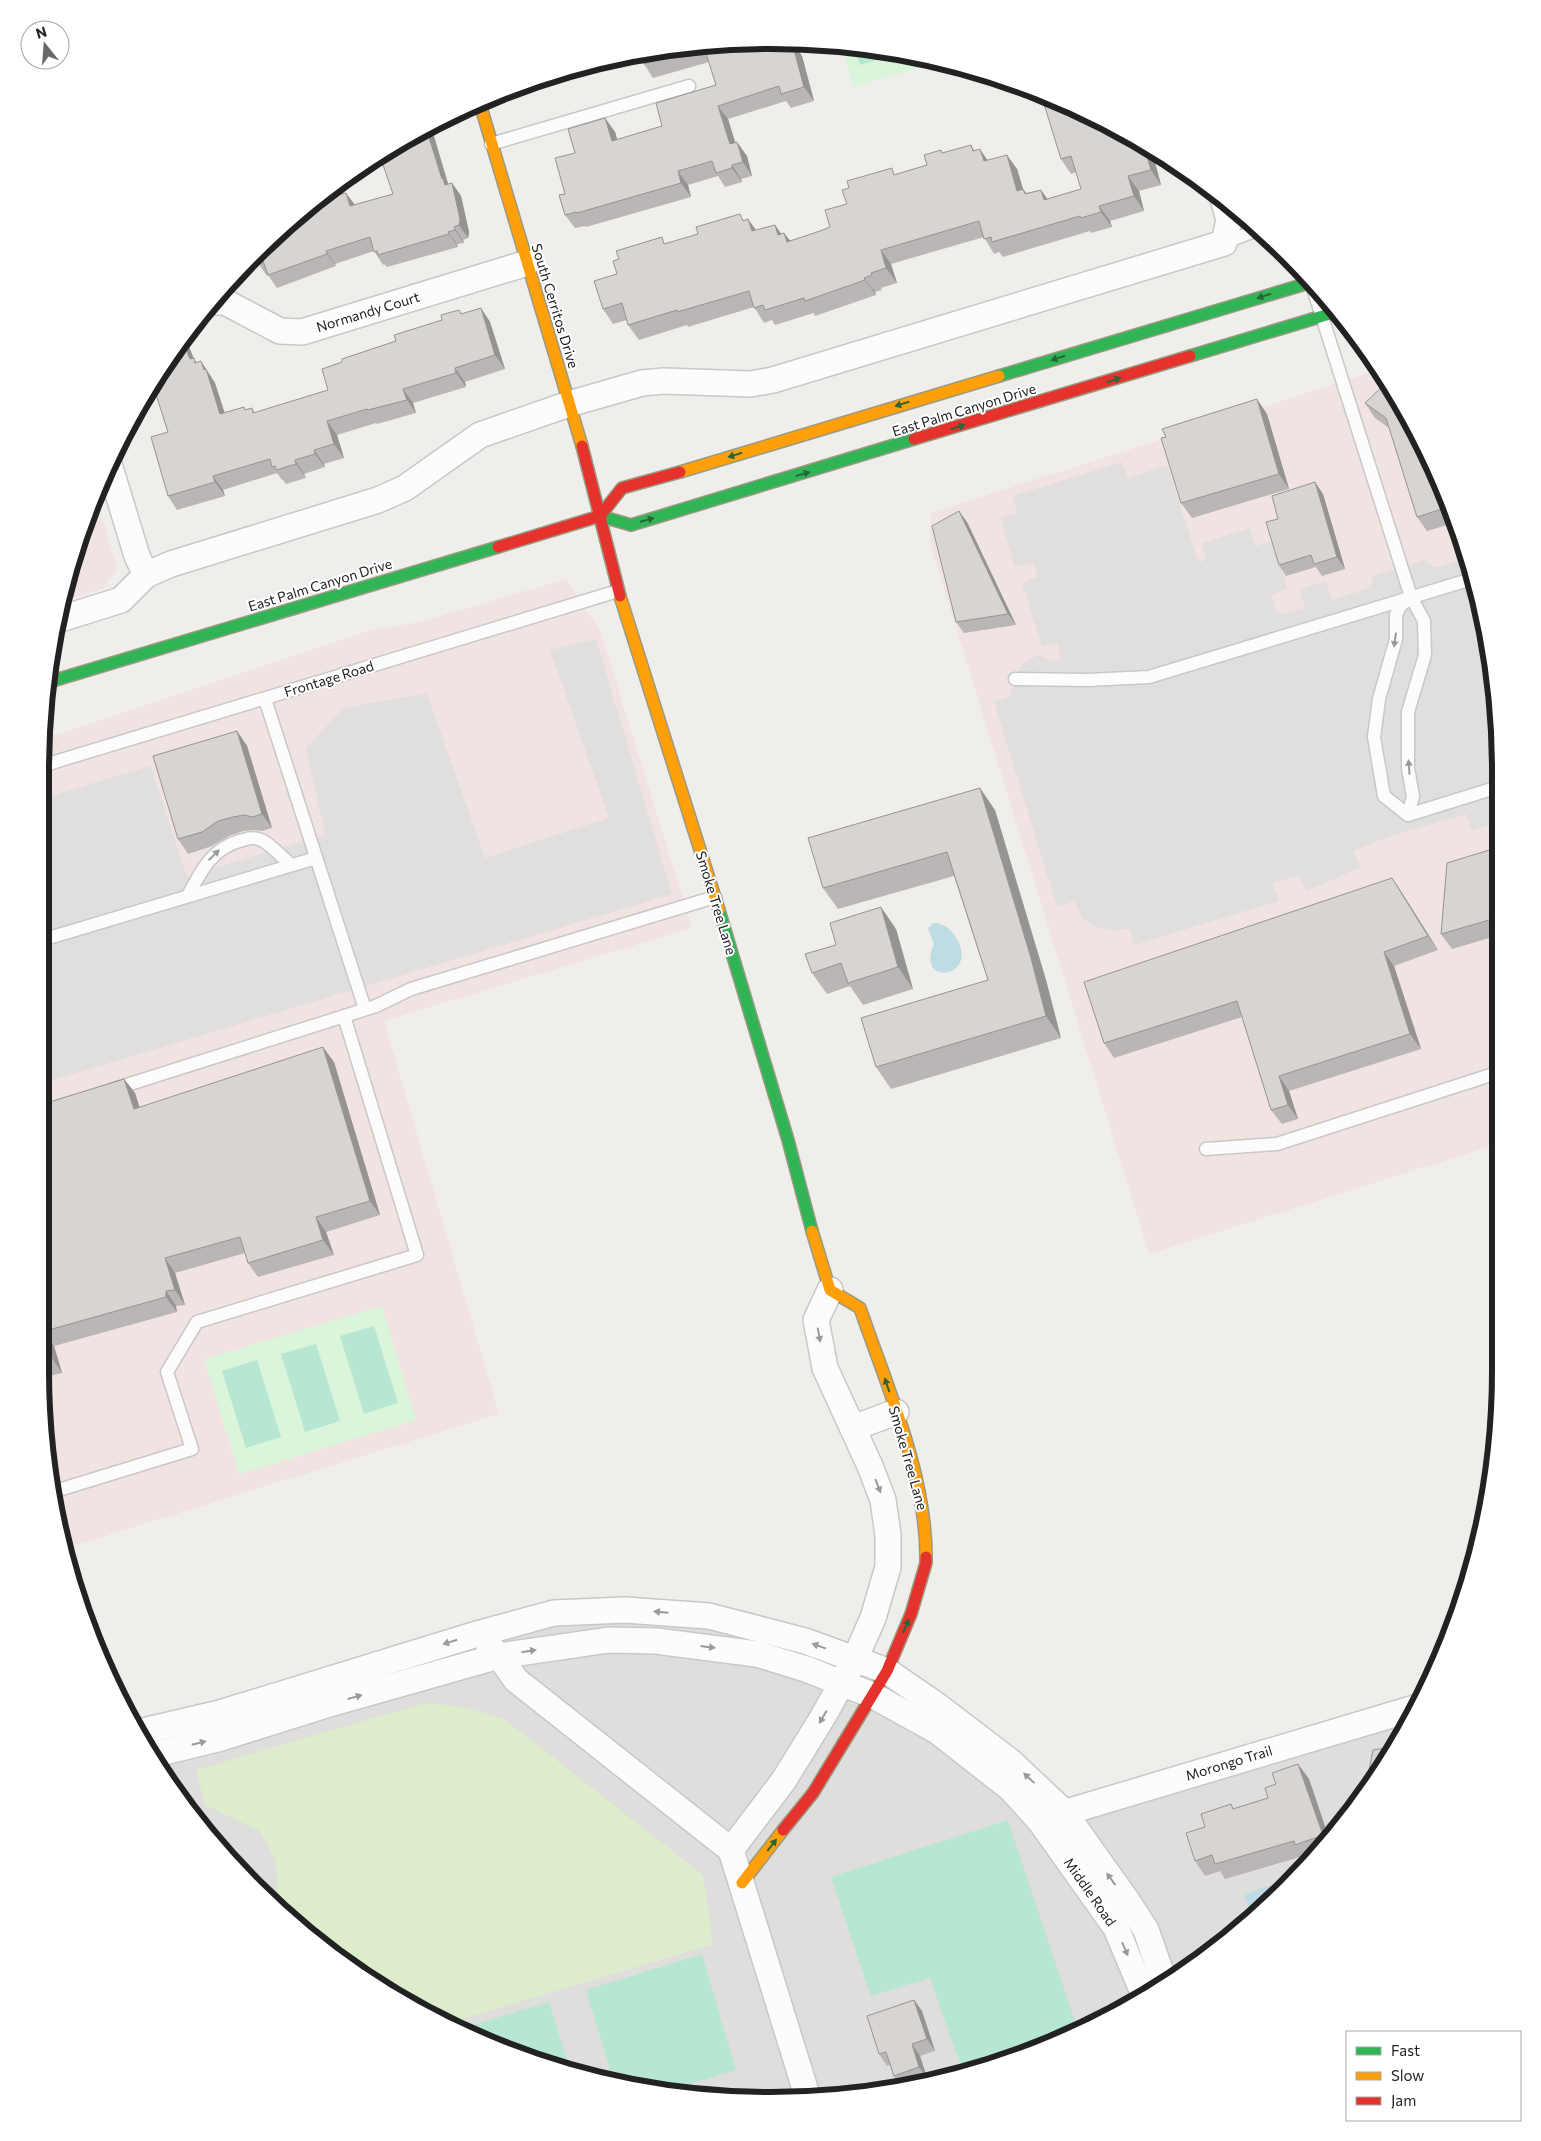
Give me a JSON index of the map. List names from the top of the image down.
{
  "streets": {
    "main road": ["South Cerritos Drive", "East Palm Canyon Drive", "Smoke Tree Lane"],
    "street": ["Normandy Court", "Morongo Trail", "Middle Road"],
    "lane": ["Frontage Road"]
  },
  "crossings": [
    ["South Cerritos Drive", "Normandy Court"],
    ["South Cerritos Drive", "East Palm Canyon Drive"],
    ["South Cerritos Drive", "Smoke Tree Lane"],
    ["East Palm Canyon Drive", "Smoke Tree Lane"],
    ["Frontage Road", "Smoke Tree Lane"],
    ["Smoke Tree Lane", "Middle Road"],
    ["Morongo Trail", "Middle Road"]
  ],
  "one_way": ["Smoke Tree Lane"],
  "legend": ["Fast", "Slow", "Jam"],
  "north": "top"
}
